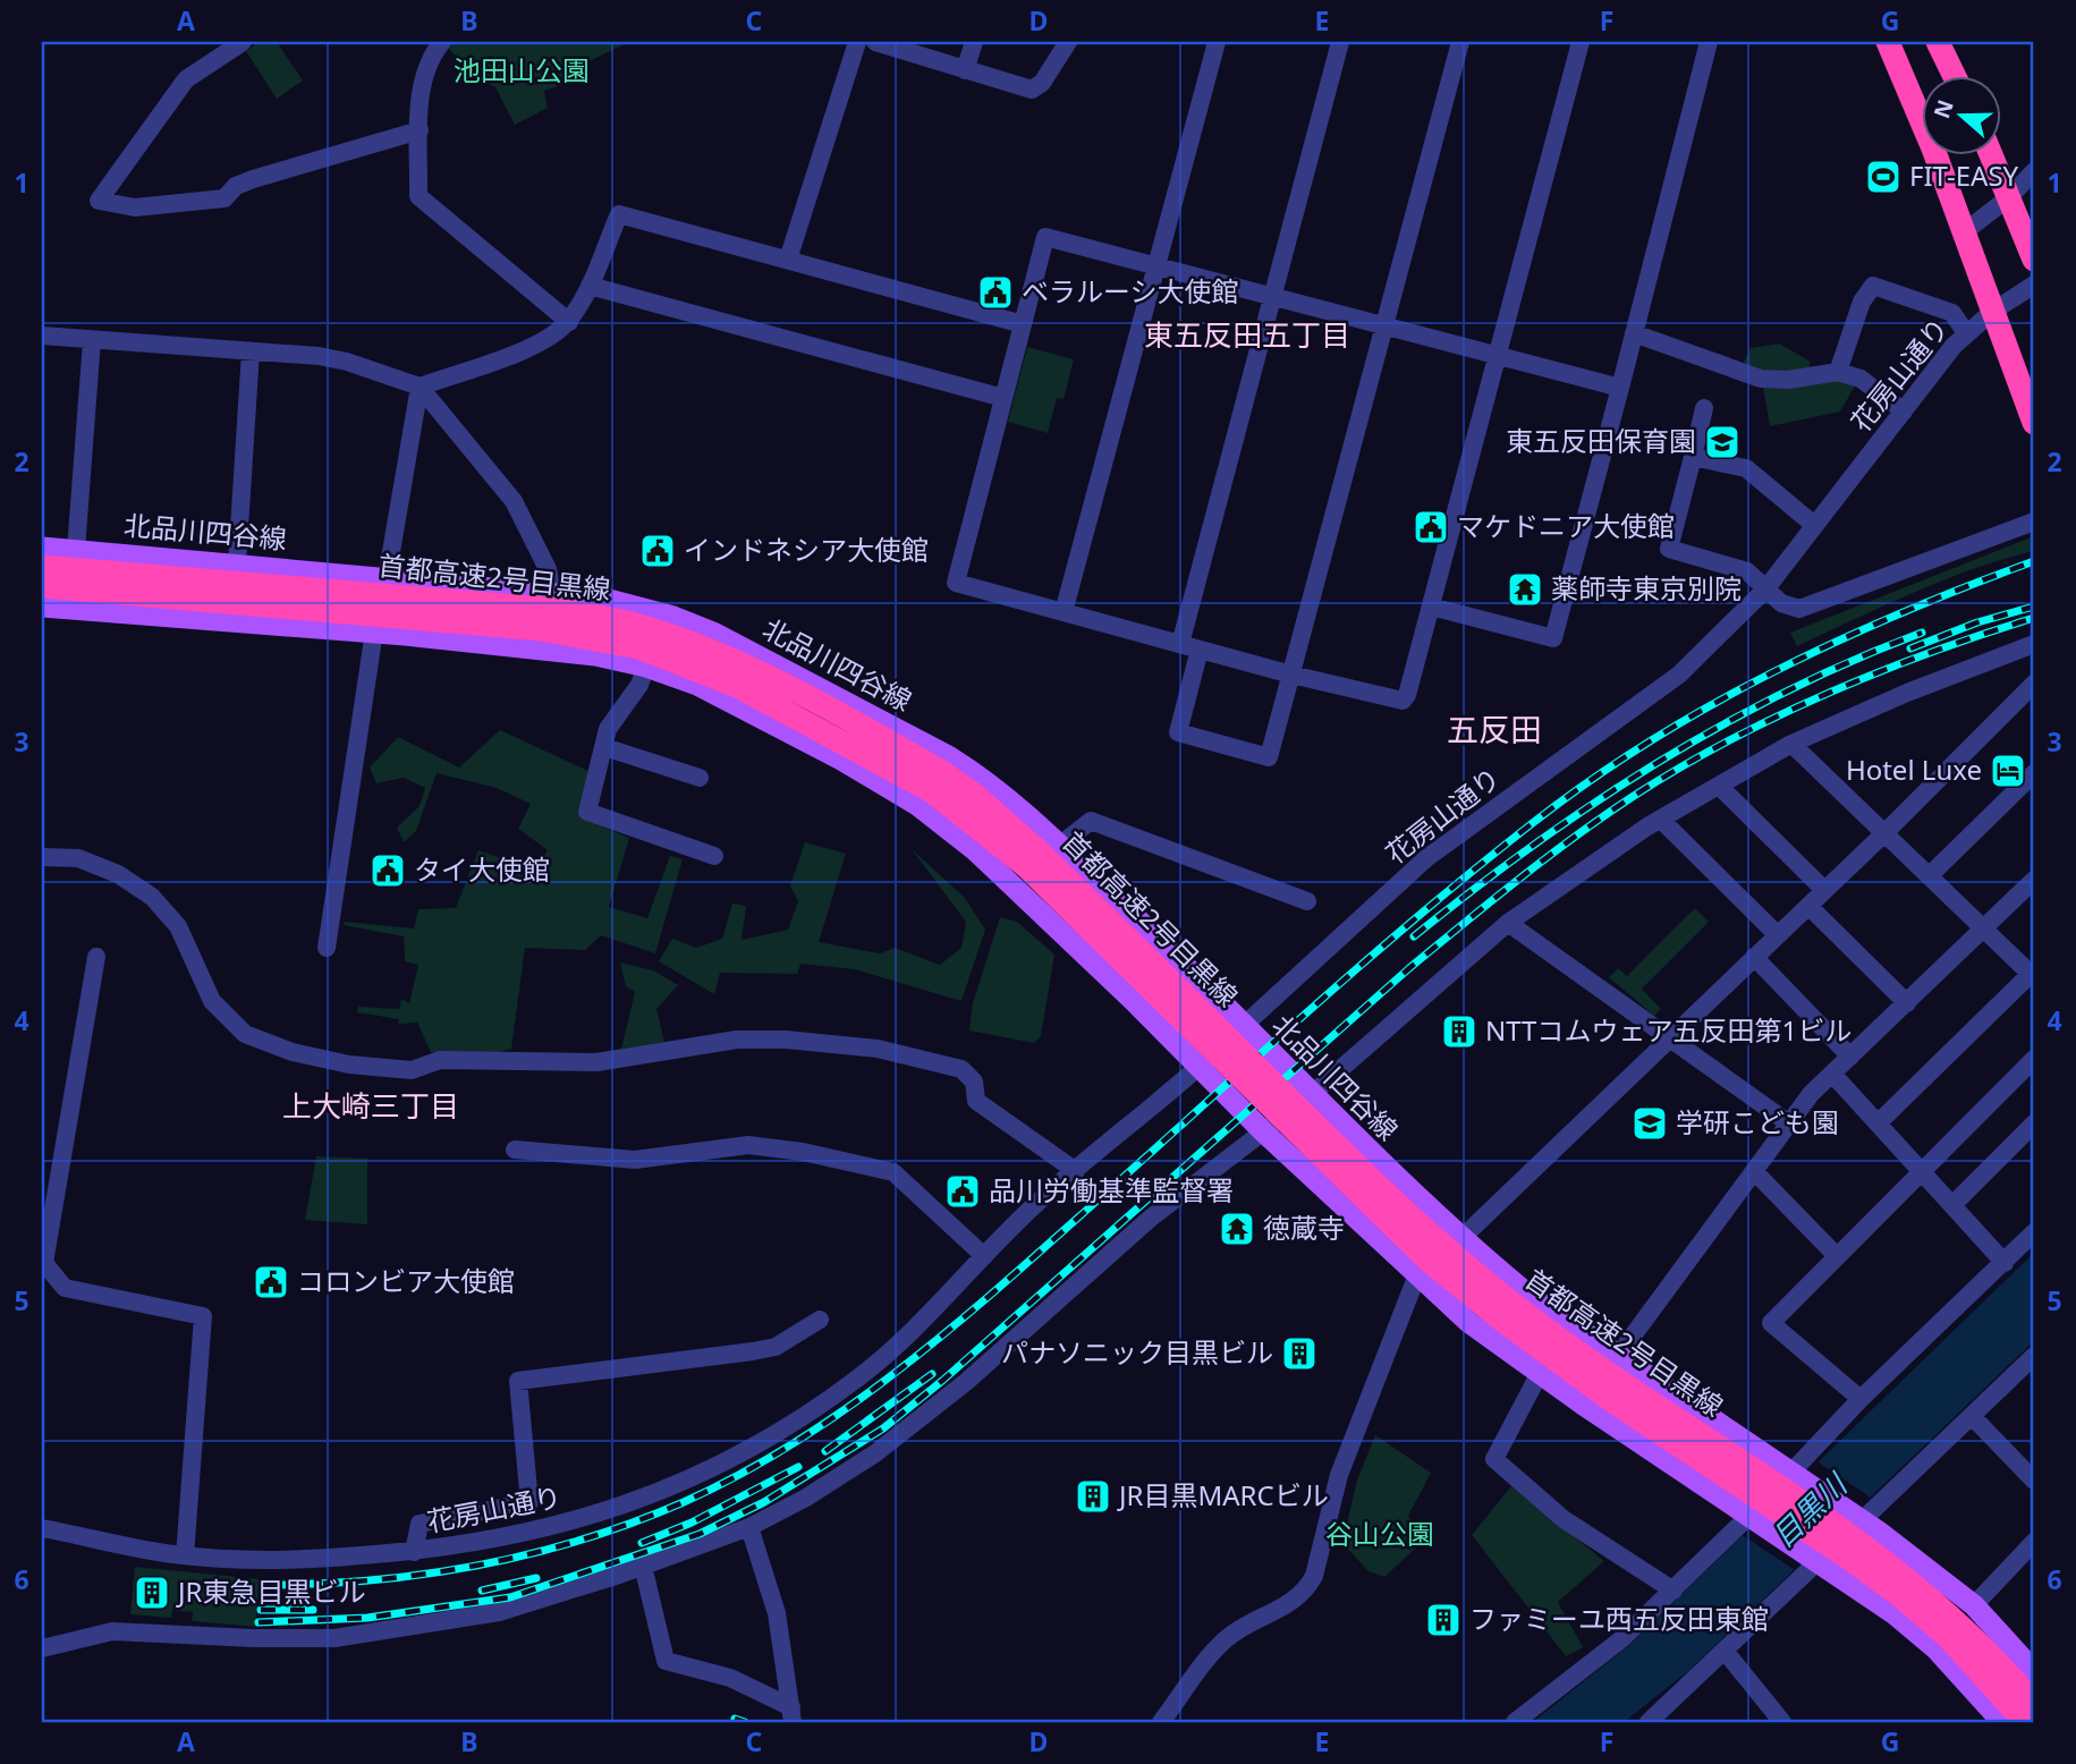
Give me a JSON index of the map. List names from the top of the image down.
{
  "streets": {
    "highway": ["首都高速2号目黒線"],
    "main road": ["北品川四谷線"],
    "street": ["花房山通り"]
  },
  "crossings": [
    ["花房山通り", "北品川四谷線"]
  ],
  "districts": ["東五反田五丁目", "五反田", "上大崎三丁目"],
  "water": ["目黒川"],
  "parks": ["池田山公園", "谷山公園"],
  "places": {
    "sports": ["FIT-EASY"],
    "public building": [
      "ベラルーシ大使館",
      "マケドニア大使館",
      "インドネシア大使館",
      "タイ大使館",
      "品川労働基準監督署",
      "コロンビア大使館"
    ],
    "school or university": ["東五反田保育園", "学研こども園"],
    "temple": ["薬師寺東京別院", "徳蔵寺"],
    "hotel": ["Hotel Luxe"],
    "building": [
      "NTTコムウェア五反田第1ビル",
      "パナソニック目黒ビル",
      "JR目黒MARCビル",
      "JR東急目黒ビル",
      "ファミーユ西五反田東館"
    ]
  },
  "north": "left",
  "grid": {
    "columns": [
      "A",
      "B",
      "C",
      "D",
      "E",
      "F",
      "G"
    ],
    "rows": [
      "1",
      "2",
      "3",
      "4",
      "5",
      "6"
    ]
  }
}
